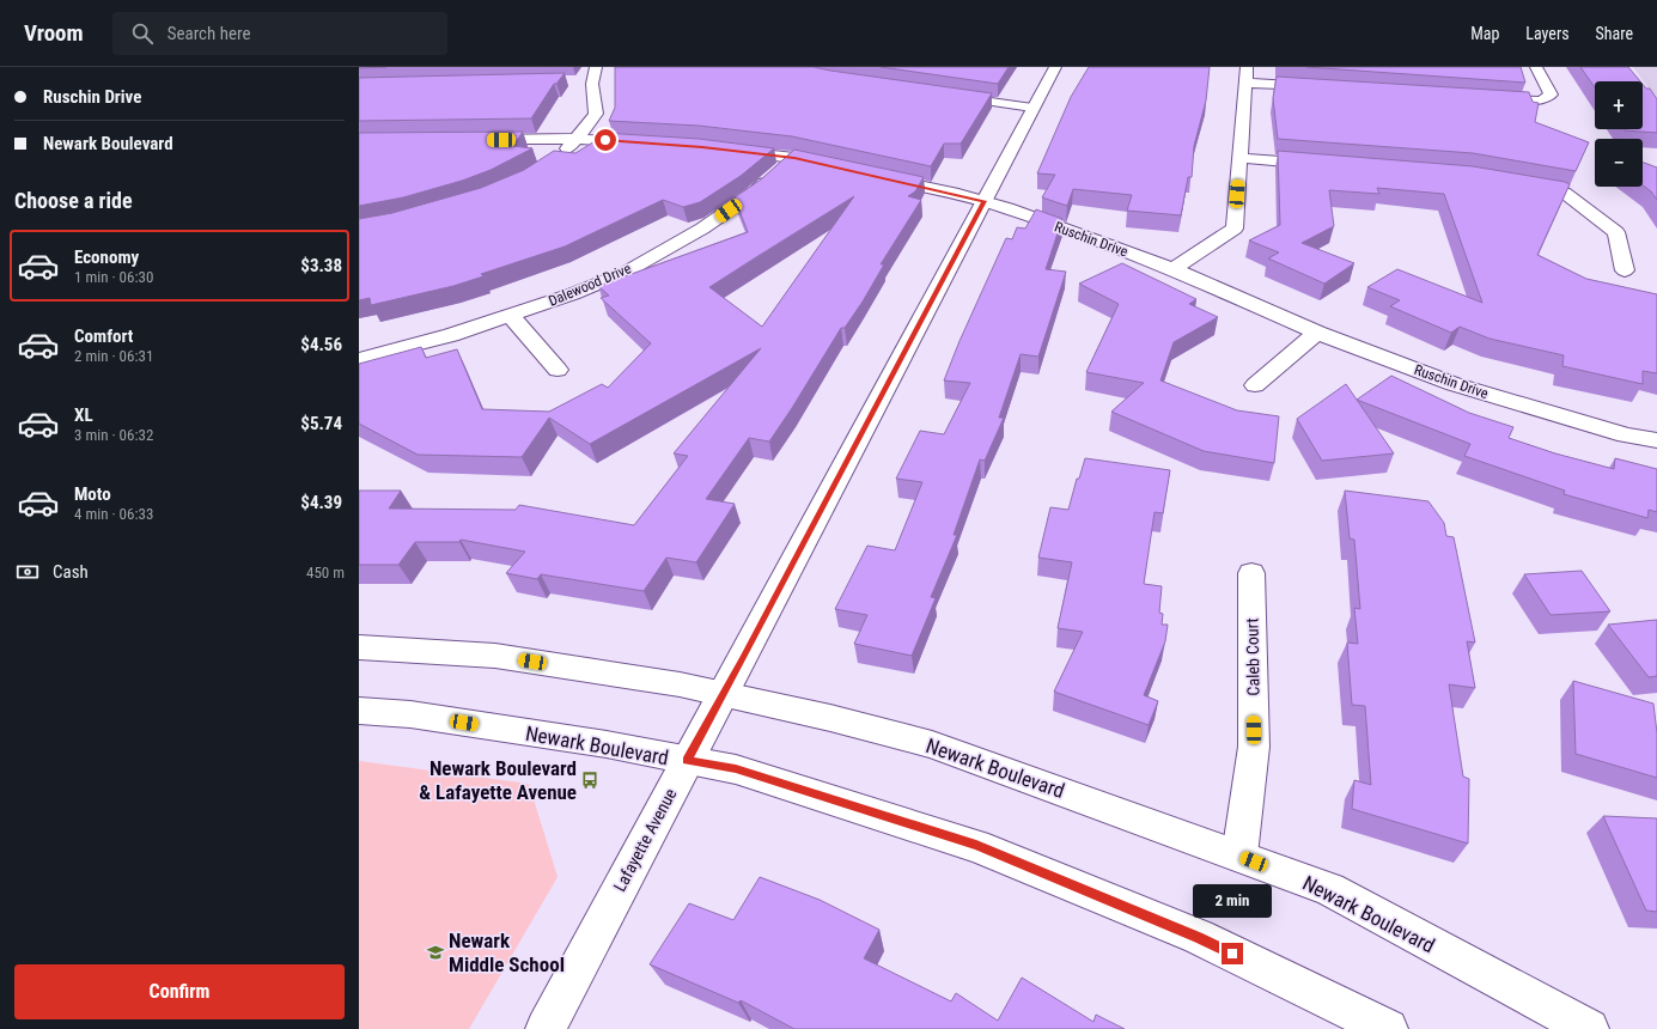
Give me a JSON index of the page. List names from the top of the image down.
{
  "streets": {
    "street": [
      "Ruschin Drive",
      "Dalewood Drive",
      "Caleb Court",
      "Newark Boulevard",
      "Lafayette Avenue"
    ]
  },
  "crossings": [
    ["Ruschin Drive", "Lafayette Avenue"],
    ["Caleb Court", "Newark Boulevard"],
    ["Newark Boulevard", "Lafayette Avenue"]
  ],
  "places": {
    "bus stop": ["Newark Boulevard & Lafayette Avenue"],
    "school or university": ["Newark Middle School"]
  },
  "page": {
    "header": "Vroom",
    "search": "Search here",
    "nav": ["Map", "Layers", "Share"],
    "banner": ["Ruschin Drive", "Newark Boulevard"],
    "map_buttons": ["+", "−"],
    "heading": "Choose a ride",
    "list": [
      {
        "name": "Economy",
        "note": "1 min · 06:30",
        "value": "$3.38"
      },
      {
        "name": "Comfort",
        "note": "2 min · 06:31",
        "value": "$4.56"
      },
      {
        "name": "XL",
        "note": "3 min · 06:32",
        "value": "$5.74"
      },
      {
        "name": "Moto",
        "note": "4 min · 06:33",
        "value": "$4.39"
      }
    ],
    "pay": ["Cash", "450 m"],
    "bubble": "2 min",
    "buttons": "Confirm"
  }
}
